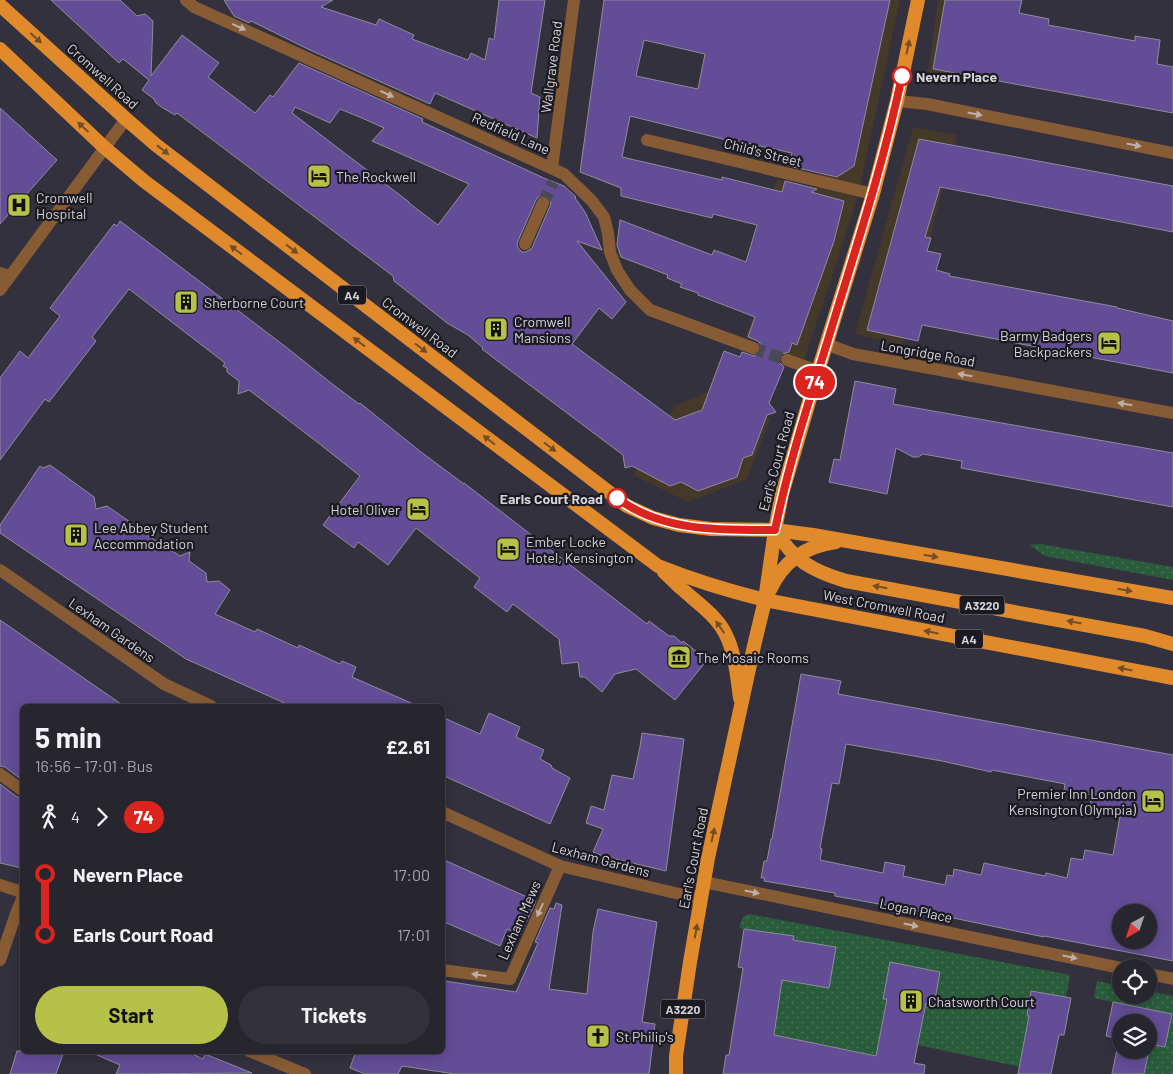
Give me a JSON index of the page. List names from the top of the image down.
{
  "streets": {
    "highway": [
      "Cromwell Road",
      "A4",
      "Earl's Court Road",
      "A3220",
      "West Cromwell Road"
    ],
    "street": [
      "Wallgrave Road",
      "Redfield Lane",
      "Child's Street",
      "Longridge Road",
      "Lexham Gardens",
      "Logan Place",
      "Lexham Mews"
    ]
  },
  "crossings": [
    ["Wallgrave Road", "Redfield Lane"],
    ["Cromwell Road", "A4"],
    ["Cromwell Road", "Earl's Court Road"],
    ["Cromwell Road", "A3220"],
    ["Child's Street", "Earl's Court Road"],
    ["A4", "Earl's Court Road"],
    ["A4", "A3220"],
    ["A4", "West Cromwell Road"],
    ["Longridge Road", "Earl's Court Road"],
    ["Earl's Court Road", "A3220"],
    ["Earl's Court Road", "West Cromwell Road"],
    ["Earl's Court Road", "Lexham Gardens"],
    ["Earl's Court Road", "Logan Place"],
    ["Lexham Gardens", "Lexham Mews"]
  ],
  "one_way": [
    "Redfield Lane",
    "Longridge Road",
    "Earl's Court Road",
    "Logan Place",
    "Lexham Mews"
  ],
  "places": {
    "other": ["Nevern Place", "Earls Court Road"],
    "hotel": [
      "The Rockwell",
      "Barmy Badgers Backpackers",
      "Hotel Oliver",
      "Ember Locke Hotel, Kensington",
      "Premier Inn London Kensington (Olympia)"
    ],
    "hospital": ["Cromwell Hospital"],
    "building": [
      "Sherborne Court",
      "Cromwell Mansions",
      "Lee Abbey Student Accommodation",
      "Chatsworth Court"
    ],
    "museum": ["The Mosaic Rooms"],
    "church": ["St Philip's"]
  },
  "lines": ["bus line 74"],
  "north": "bottom left",
  "page": {
    "on_map": "74",
    "heading": ["5 min", "16:56 – 17:01 · Bus", "£2.61"],
    "legs": ["4", "74"],
    "list": [
      {
        "name": "Nevern Place",
        "value": "17:00"
      },
      {
        "name": "Earls Court Road",
        "value": "17:01"
      }
    ],
    "buttons": ["Start", "Tickets"]
  }
}
